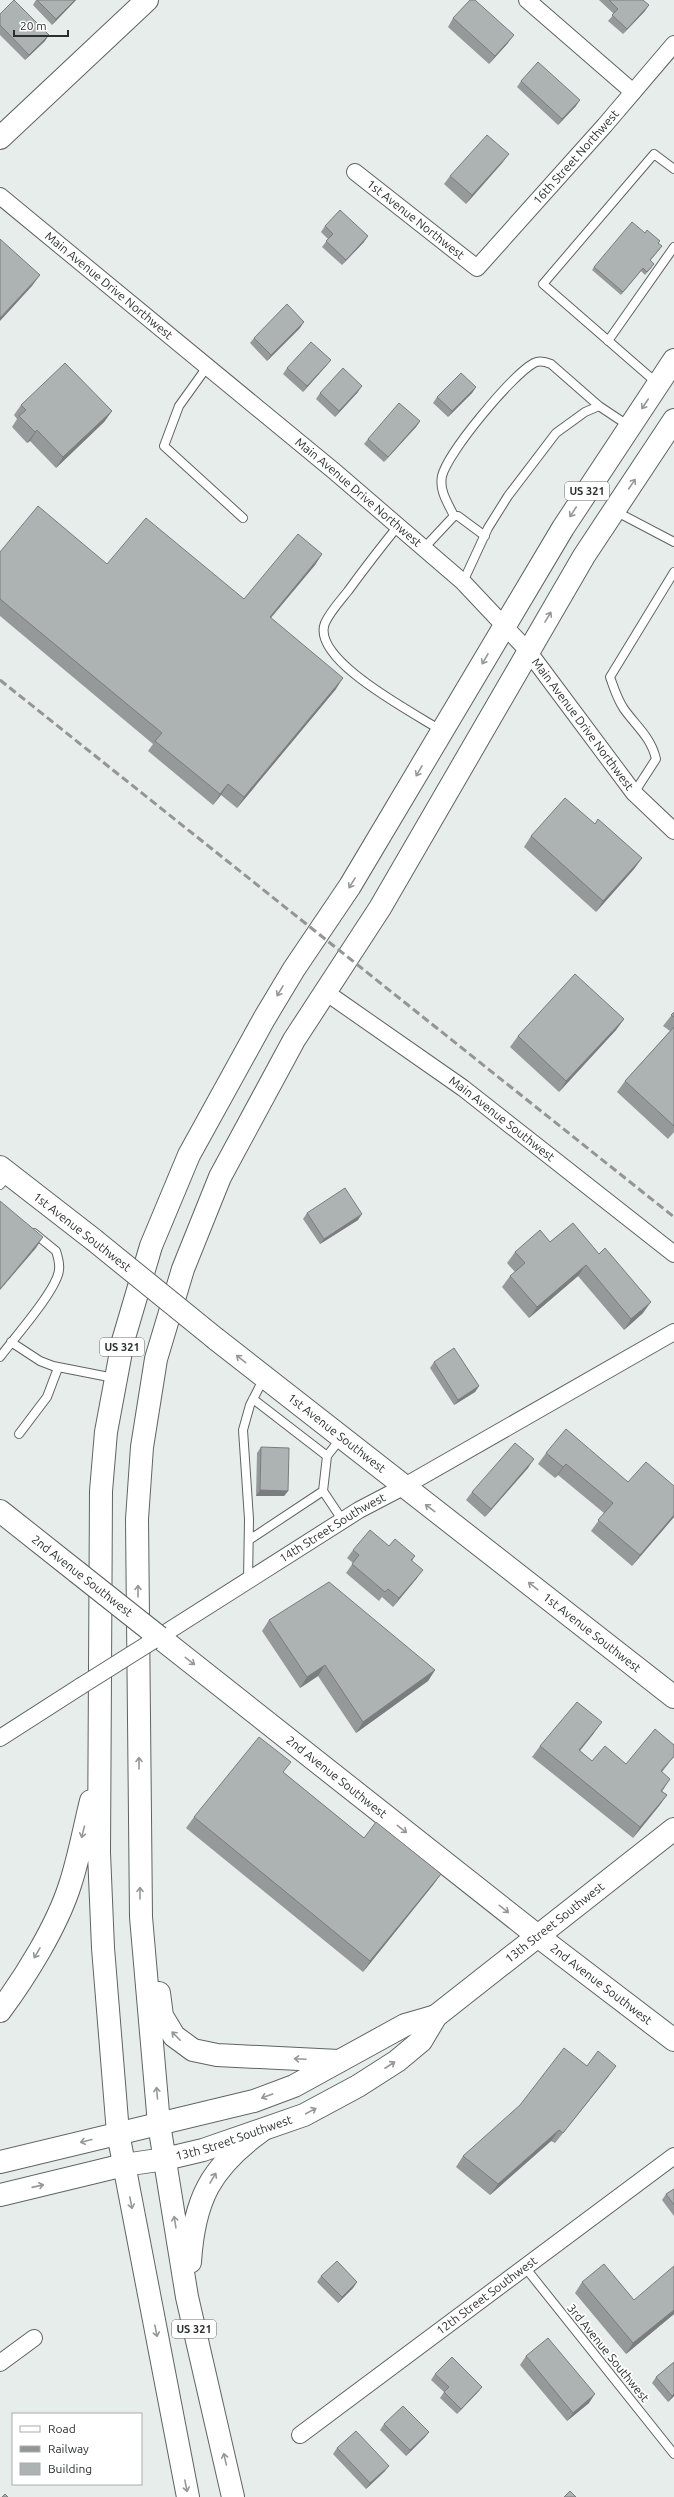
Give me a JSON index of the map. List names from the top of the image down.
{
  "streets": {
    "main road": [
      "US 321",
      "1st Avenue Southwest",
      "2nd Avenue Southwest",
      "13th Street Southwest"
    ],
    "street": [
      "16th Street Northwest",
      "1st Avenue Northwest",
      "Main Avenue Drive Northwest",
      "Main Avenue Southwest",
      "14th Street Southwest",
      "12th Street Southwest"
    ],
    "lane": ["3rd Avenue Southwest"]
  },
  "crossings": [
    ["16th Street Northwest", "1st Avenue Northwest"],
    ["Main Avenue Drive Northwest", "US 321"],
    ["US 321", "Main Avenue Southwest"],
    ["US 321", "13th Street Southwest"],
    ["1st Avenue Southwest", "14th Street Southwest"],
    ["14th Street Southwest", "2nd Avenue Southwest"],
    ["2nd Avenue Southwest", "13th Street Southwest"],
    ["12th Street Southwest", "3rd Avenue Southwest"]
  ],
  "one_way": ["1st Avenue Southwest", "2nd Avenue Southwest"],
  "legend": ["Road", "Railway", "Building"],
  "scale_bar": "20 m"
}
